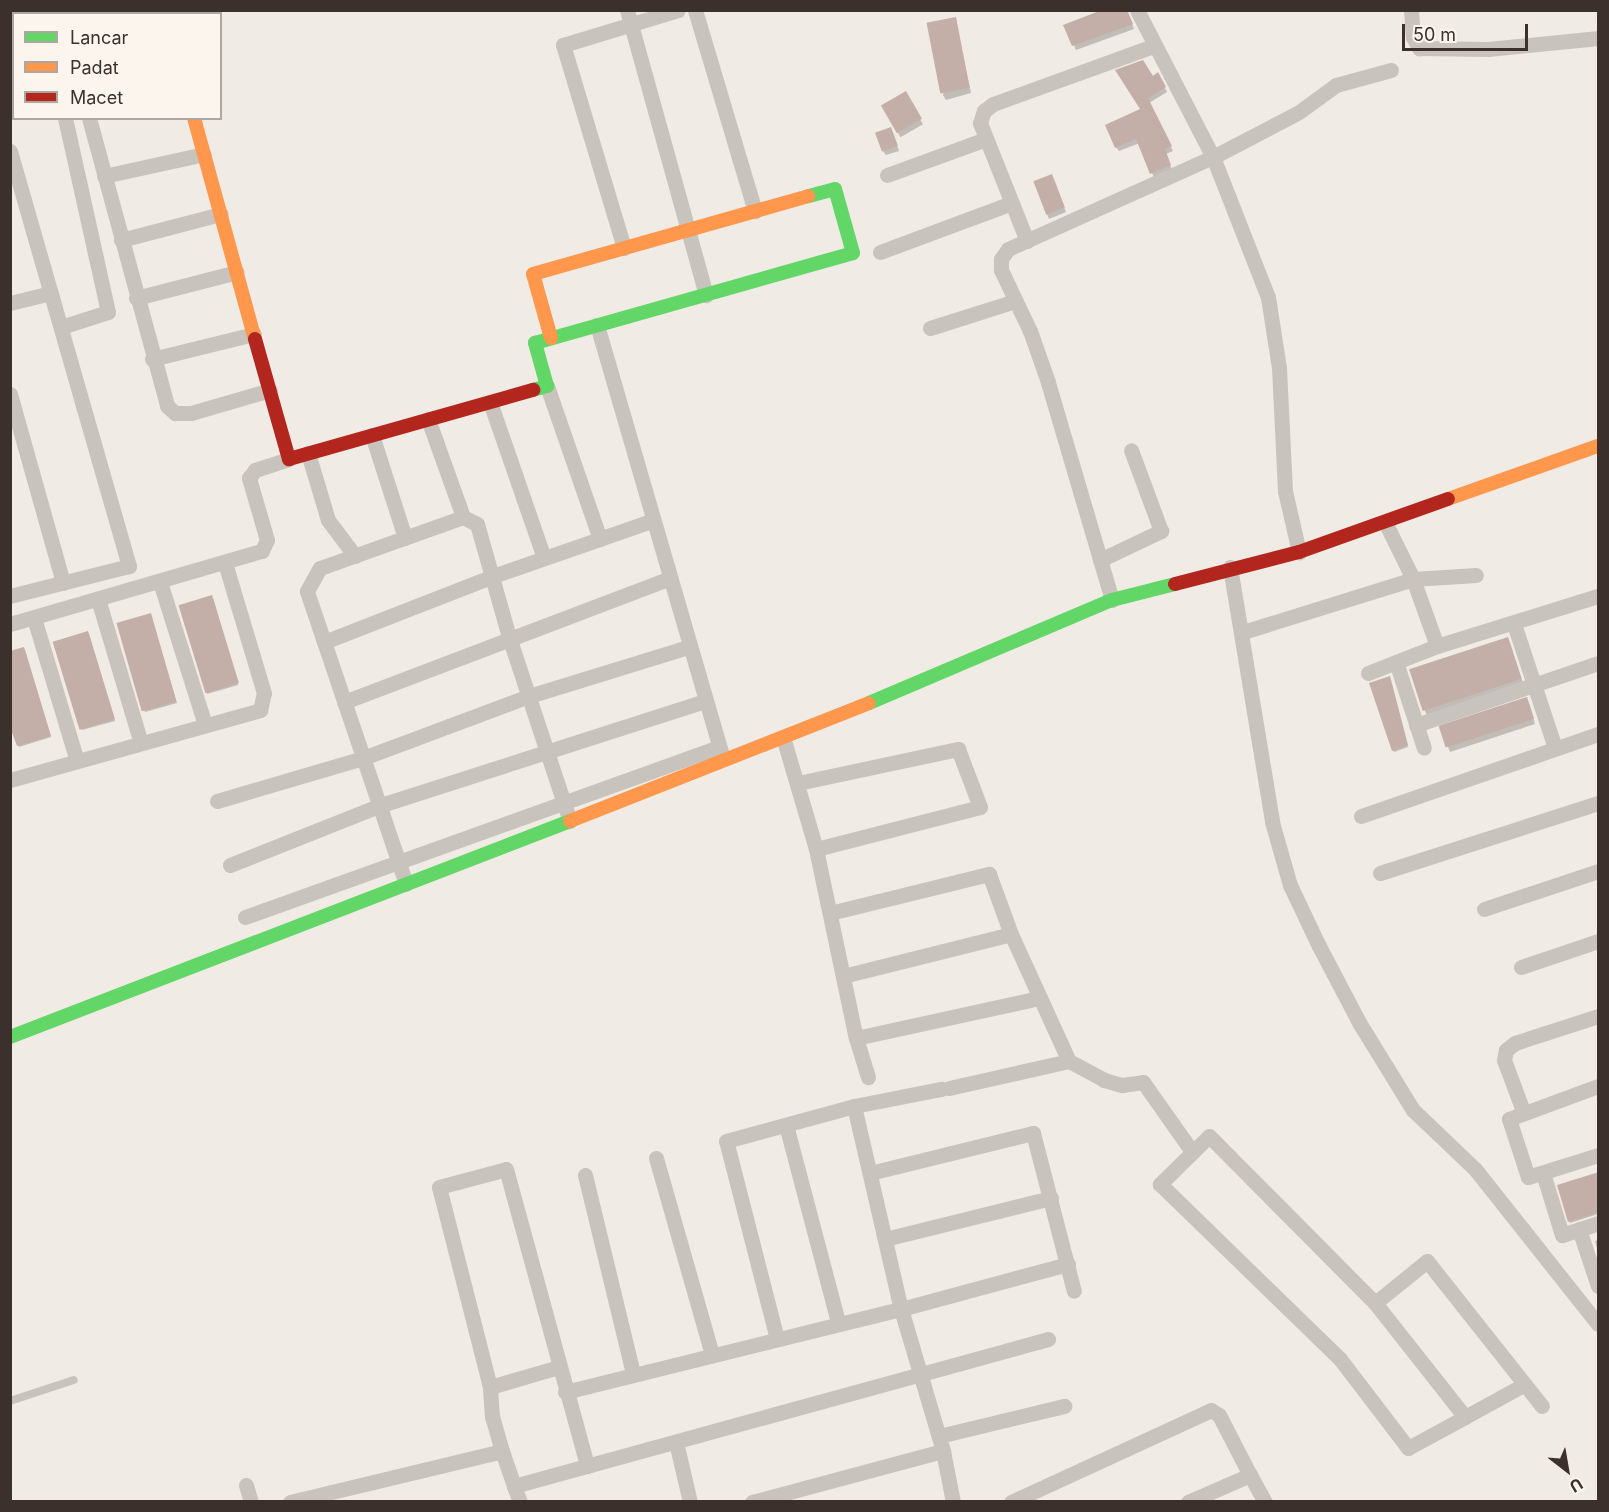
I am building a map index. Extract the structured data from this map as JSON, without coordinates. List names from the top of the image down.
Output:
{
  "legend": ["Lancar", "Padat", "Macet"],
  "scale_bar": "50 m",
  "north": "bottom right"
}
